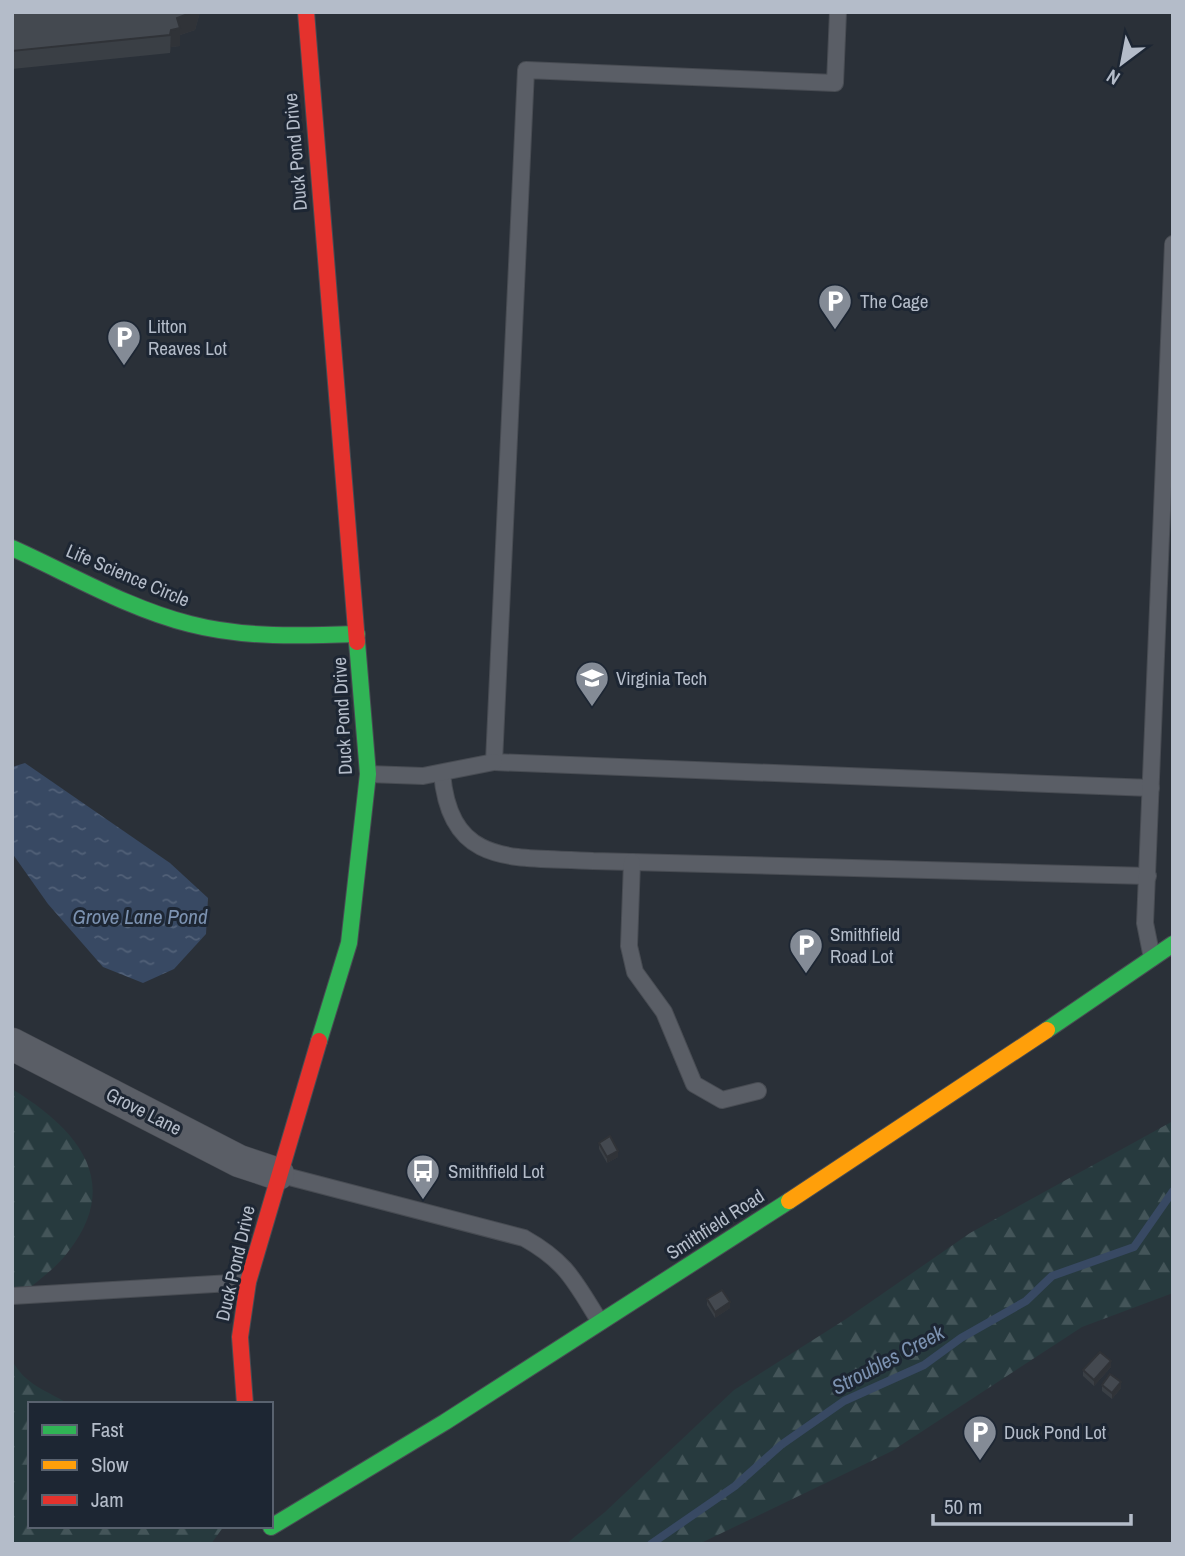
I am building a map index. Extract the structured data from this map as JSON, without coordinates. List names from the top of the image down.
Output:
{
  "streets": {
    "street": [
      "Duck Pond Drive",
      "Life Science Circle",
      "Grove Lane",
      "Smithfield Road"
    ]
  },
  "crossings": [
    ["Duck Pond Drive", "Life Science Circle"],
    ["Duck Pond Drive", "Grove Lane"]
  ],
  "water": ["Grove Lane Pond", "Stroubles Creek"],
  "places": {
    "parking": [
      "The Cage",
      "Litton Reaves Lot",
      "Smithfield Road Lot",
      "Duck Pond Lot"
    ],
    "school or university": ["Virginia Tech"],
    "bus stop": ["Smithfield Lot"]
  },
  "legend": ["Fast", "Slow", "Jam"],
  "scale_bar": "50 m",
  "north": "bottom left"
}
